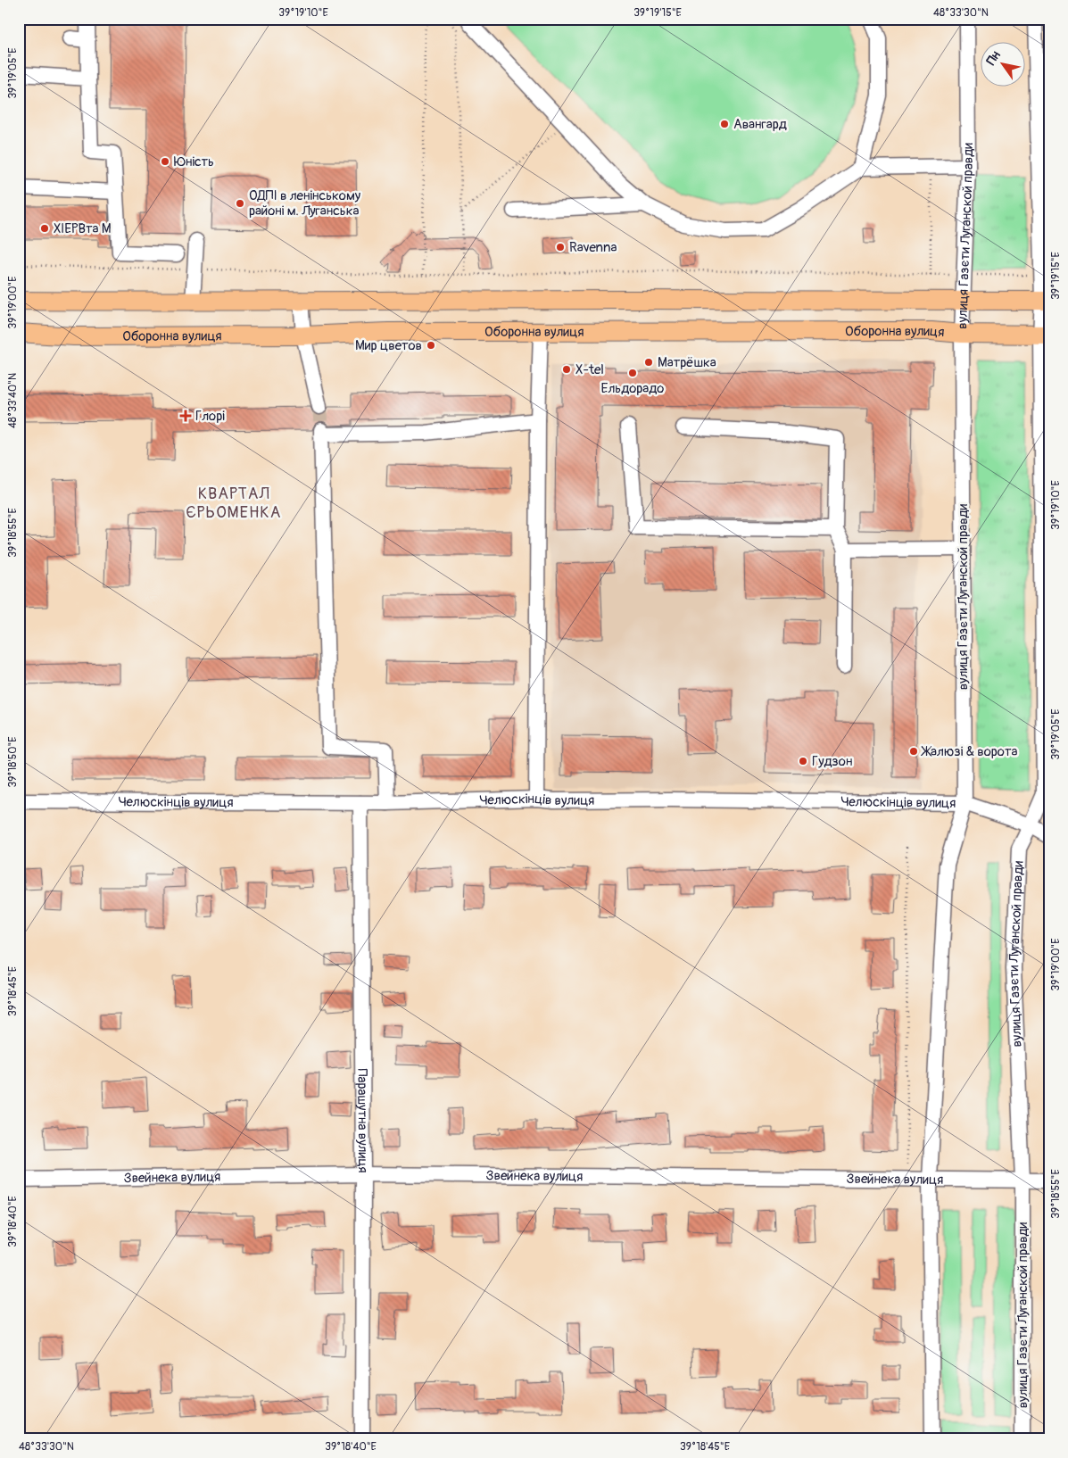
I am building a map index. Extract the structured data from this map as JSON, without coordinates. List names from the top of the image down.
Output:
{
  "streets": {
    "main road": ["Оборонна вулиця"],
    "street": [
      "вулиця Газєти Луганской правди",
      "Челюскінців вулиця",
      "Парашутна вулиця",
      "Звейнека вулиця"
    ]
  },
  "crossings": [
    ["вулиця Газєти Луганской правди", "Оборонна вулиця"],
    ["вулиця Газєти Луганской правди", "Челюскінців вулиця"],
    ["вулиця Газєти Луганской правди", "Звейнека вулиця"],
    ["Челюскінців вулиця", "Парашутна вулиця"],
    ["Парашутна вулиця", "Звейнека вулиця"]
  ],
  "districts": ["КВАРТАЛ ЄРЬОМЕНКА"],
  "places": {
    "other": [
      "Авангард",
      "Юність",
      "ОДПІ в ленінському районі м. Луганська",
      "ХІЕРВта М",
      "Ravenna",
      "Мир цветов",
      "Матрёшка",
      "X-tel",
      "Ельдорадо",
      "Жалюзі & ворота",
      "Гудзон"
    ],
    "health": ["Глорі"]
  },
  "north": "top left",
  "coordinates": [
    "39°19'10\"E",
    "39°19'15\"E",
    "48°33'30\"N",
    "39°19'05\"E",
    "39°19'00\"E",
    "48°33'40\"N",
    "39°18'55\"E",
    "39°18'50\"E",
    "39°18'45\"E",
    "39°18'40\"E"
  ]
}
